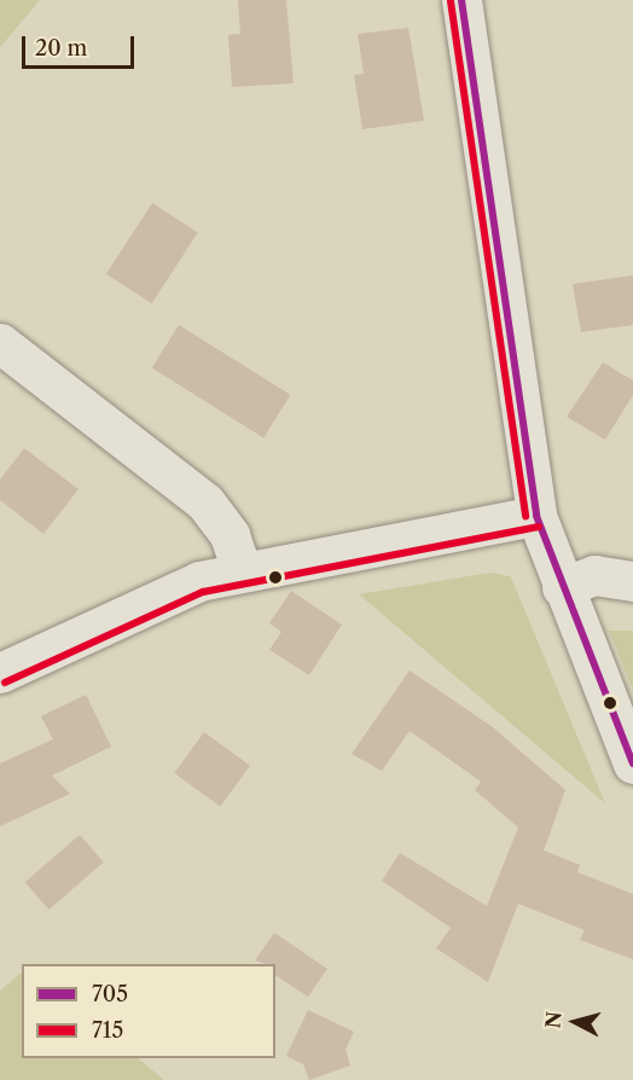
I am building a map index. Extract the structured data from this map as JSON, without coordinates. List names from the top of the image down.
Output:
{
  "lines": ["transit line 705", "transit line 715"],
  "legend": ["705", "715"],
  "scale_bar": "20 m",
  "north": "left"
}
